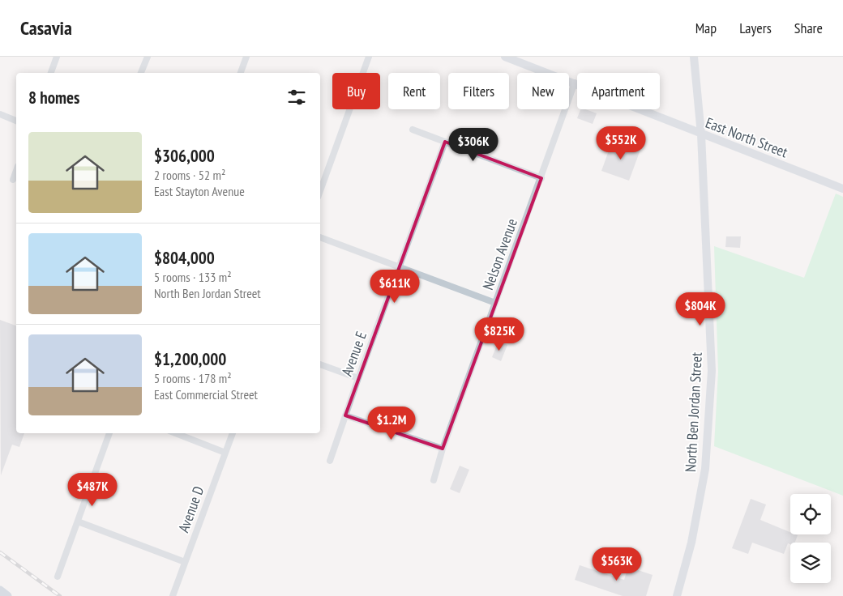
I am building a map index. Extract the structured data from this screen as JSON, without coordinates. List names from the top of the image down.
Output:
{
  "streets": {
    "street": [
      "East North Street",
      "Nelson Avenue",
      "Avenue E",
      "North Ben Jordan Street",
      "Avenue D"
    ]
  },
  "crossings": [
    ["East North Street", "Nelson Avenue"],
    ["East North Street", "North Ben Jordan Street"]
  ],
  "page": {
    "header": "Casavia",
    "nav": ["Map", "Layers", "Share"],
    "chip": [
      "Buy",
      "Rent",
      "Filters",
      "New",
      "Apartment"
    ],
    "heading": "8 homes",
    "list": [
      {
        "name": "$306,000",
        "note": "2 rooms · 52 m² · East Stayton Avenue"
      },
      {
        "name": "$804,000",
        "note": "5 rooms · 133 m² · North Ben Jordan Street"
      },
      {
        "name": "$1,200,000",
        "note": "5 rooms · 178 m² · East Commercial Street"
      }
    ],
    "price": [
      "$552K",
      "$306K",
      "$611K",
      "$804K",
      "$825K",
      "$1.2M",
      "$487K",
      "$563K"
    ]
  }
}
